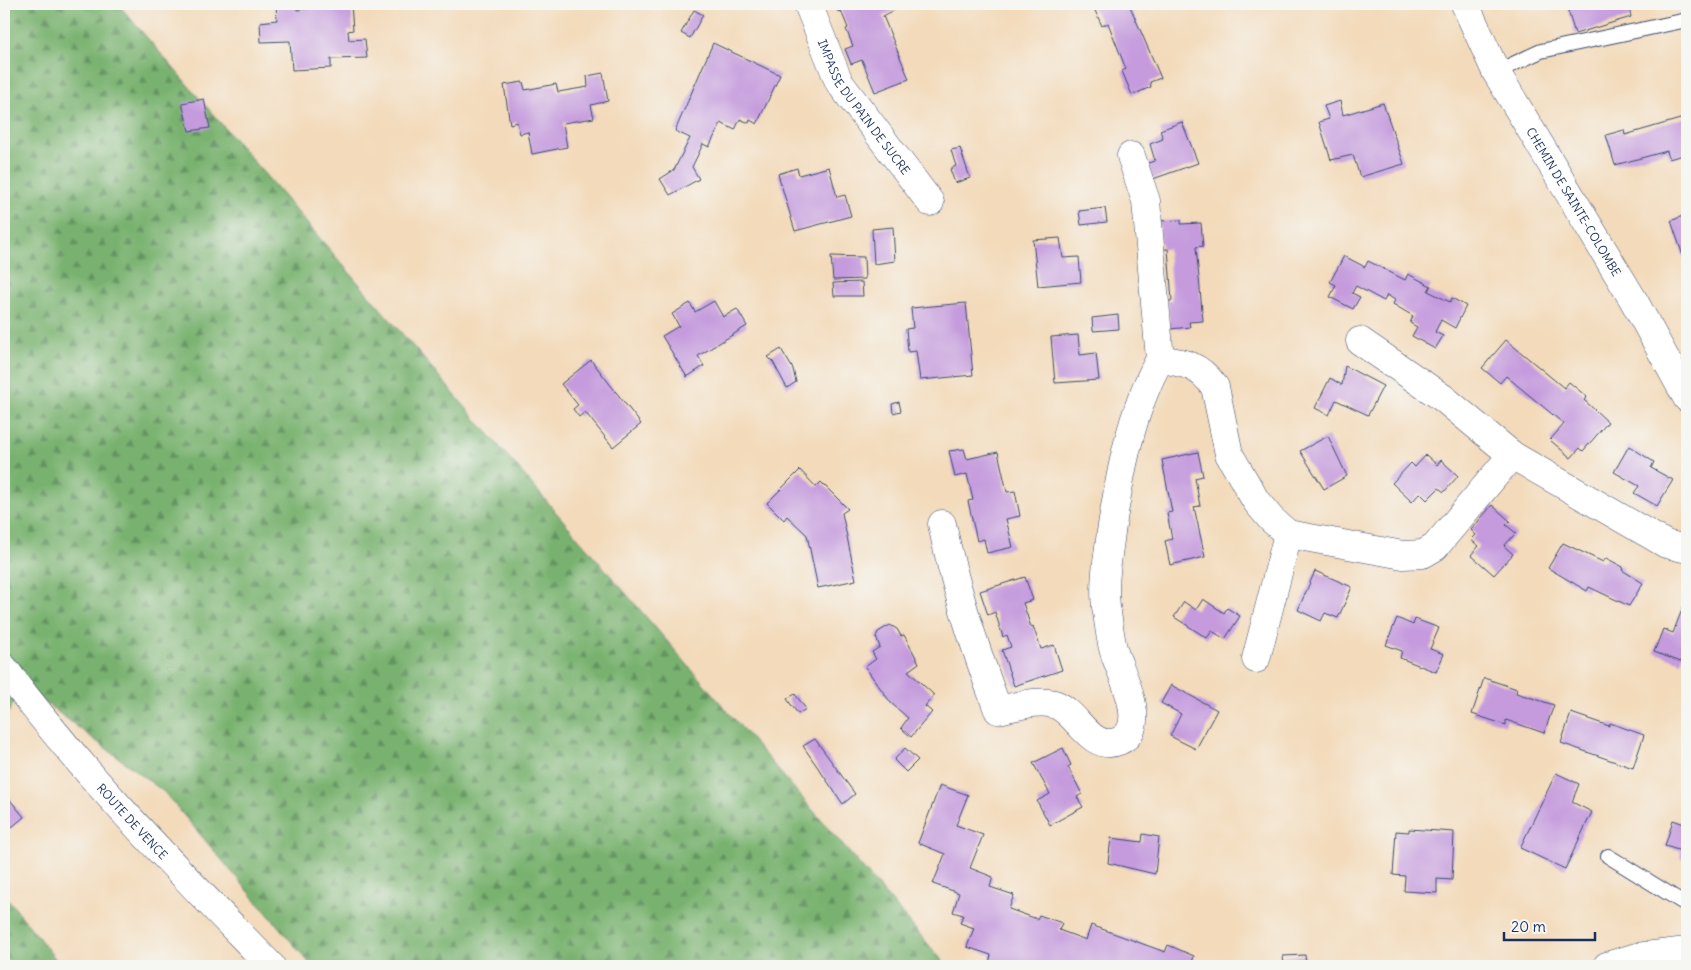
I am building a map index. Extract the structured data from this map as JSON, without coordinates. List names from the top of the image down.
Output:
{
  "streets": {
    "street": ["IMPASSE DU PAIN DE SUCRE", "CHEMIN DE SAINTE-COLOMBE", "ROUTE DE VENCE"]
  },
  "scale_bar": "20 m"
}
